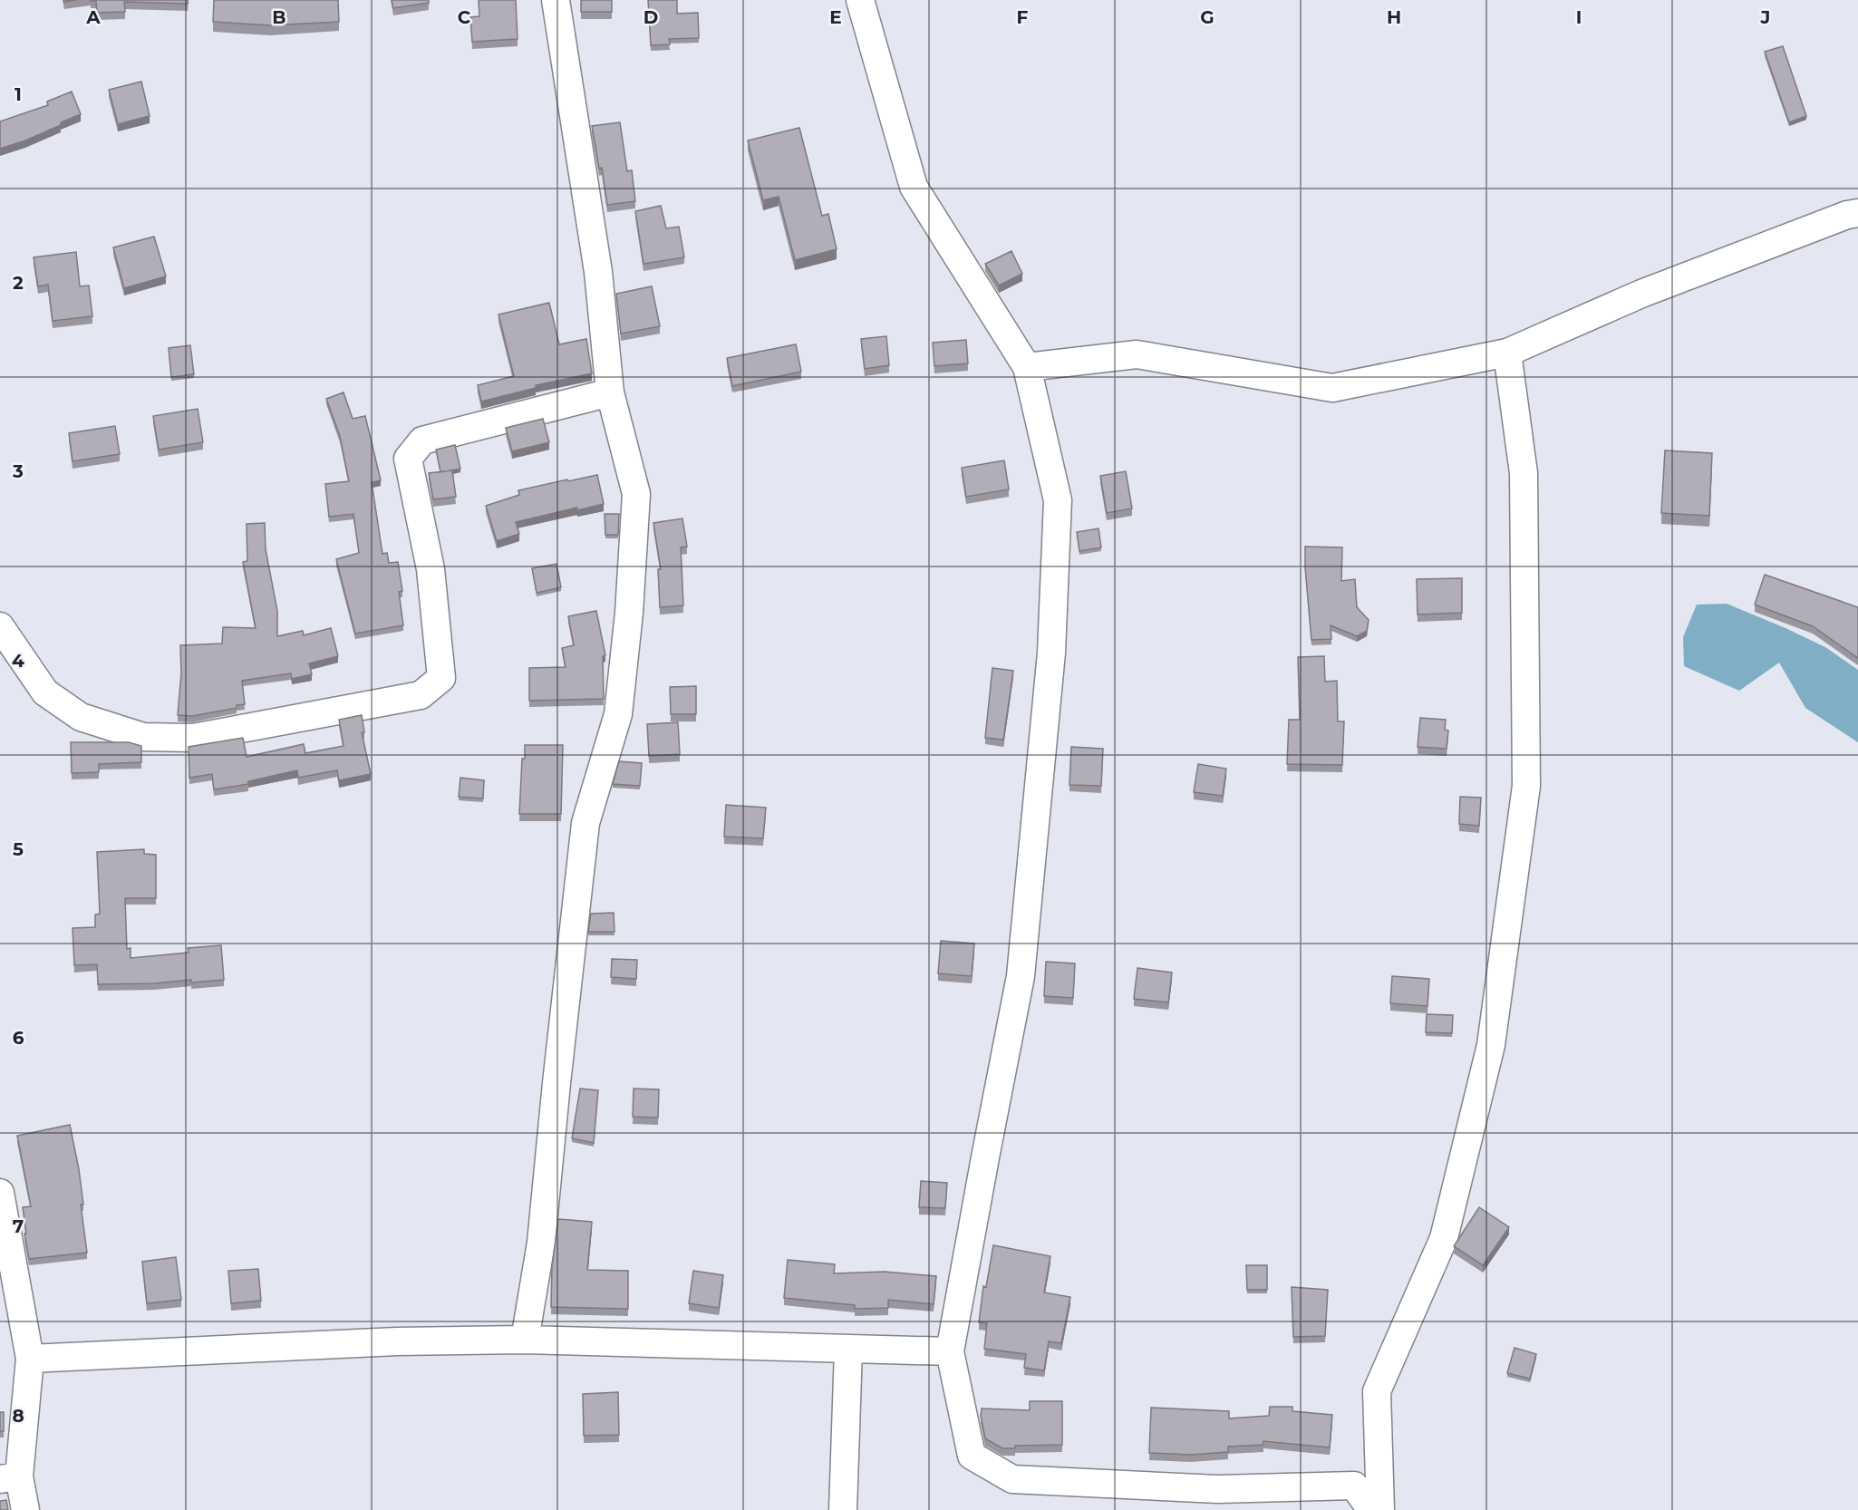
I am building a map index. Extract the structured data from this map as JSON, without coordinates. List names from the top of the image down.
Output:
{
  "grid": {
    "columns": [
      "A",
      "B",
      "C",
      "D",
      "E",
      "F",
      "G",
      "H",
      "I",
      "J"
    ],
    "rows": [
      "1",
      "2",
      "3",
      "4",
      "5",
      "6",
      "7",
      "8"
    ]
  }
}
